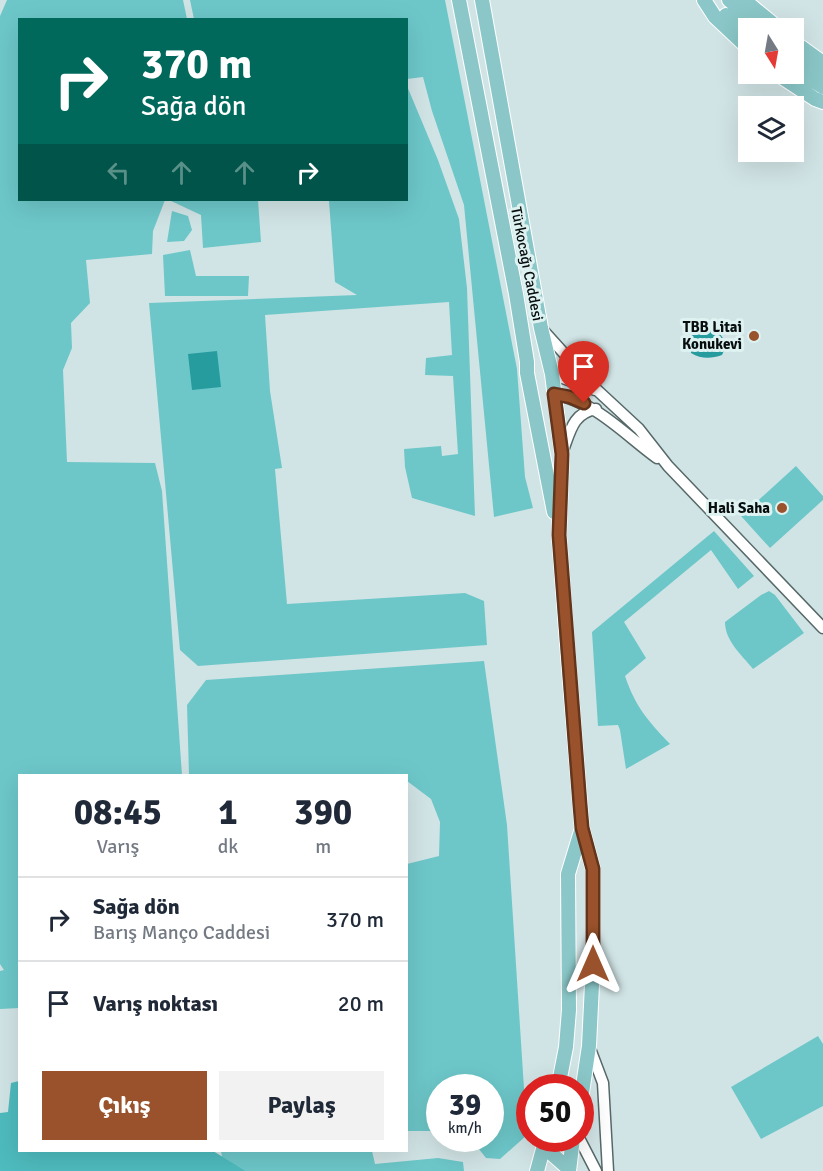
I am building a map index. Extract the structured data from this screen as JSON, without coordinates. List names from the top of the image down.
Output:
{
  "streets": {
    "main road": ["Türkocağı Caddesi"]
  },
  "places": ["TBB Litai Konukevi", "Hali Saha"],
  "north": "bottom",
  "page": {
    "turn": ["370 m", "Sağa dön"],
    "eta": [
      "08:45",
      "Varış",
      "1",
      "dk",
      "390",
      "m"
    ],
    "list": [
      {
        "name": "Sağa dön",
        "note": "Barış Manço Caddesi",
        "value": "370 m"
      },
      {
        "name": "Varış noktası",
        "value": "20 m"
      }
    ],
    "buttons": ["Çıkış", "Paylaş"],
    "speed": "39 km/h",
    "limit": "50"
  }
}
